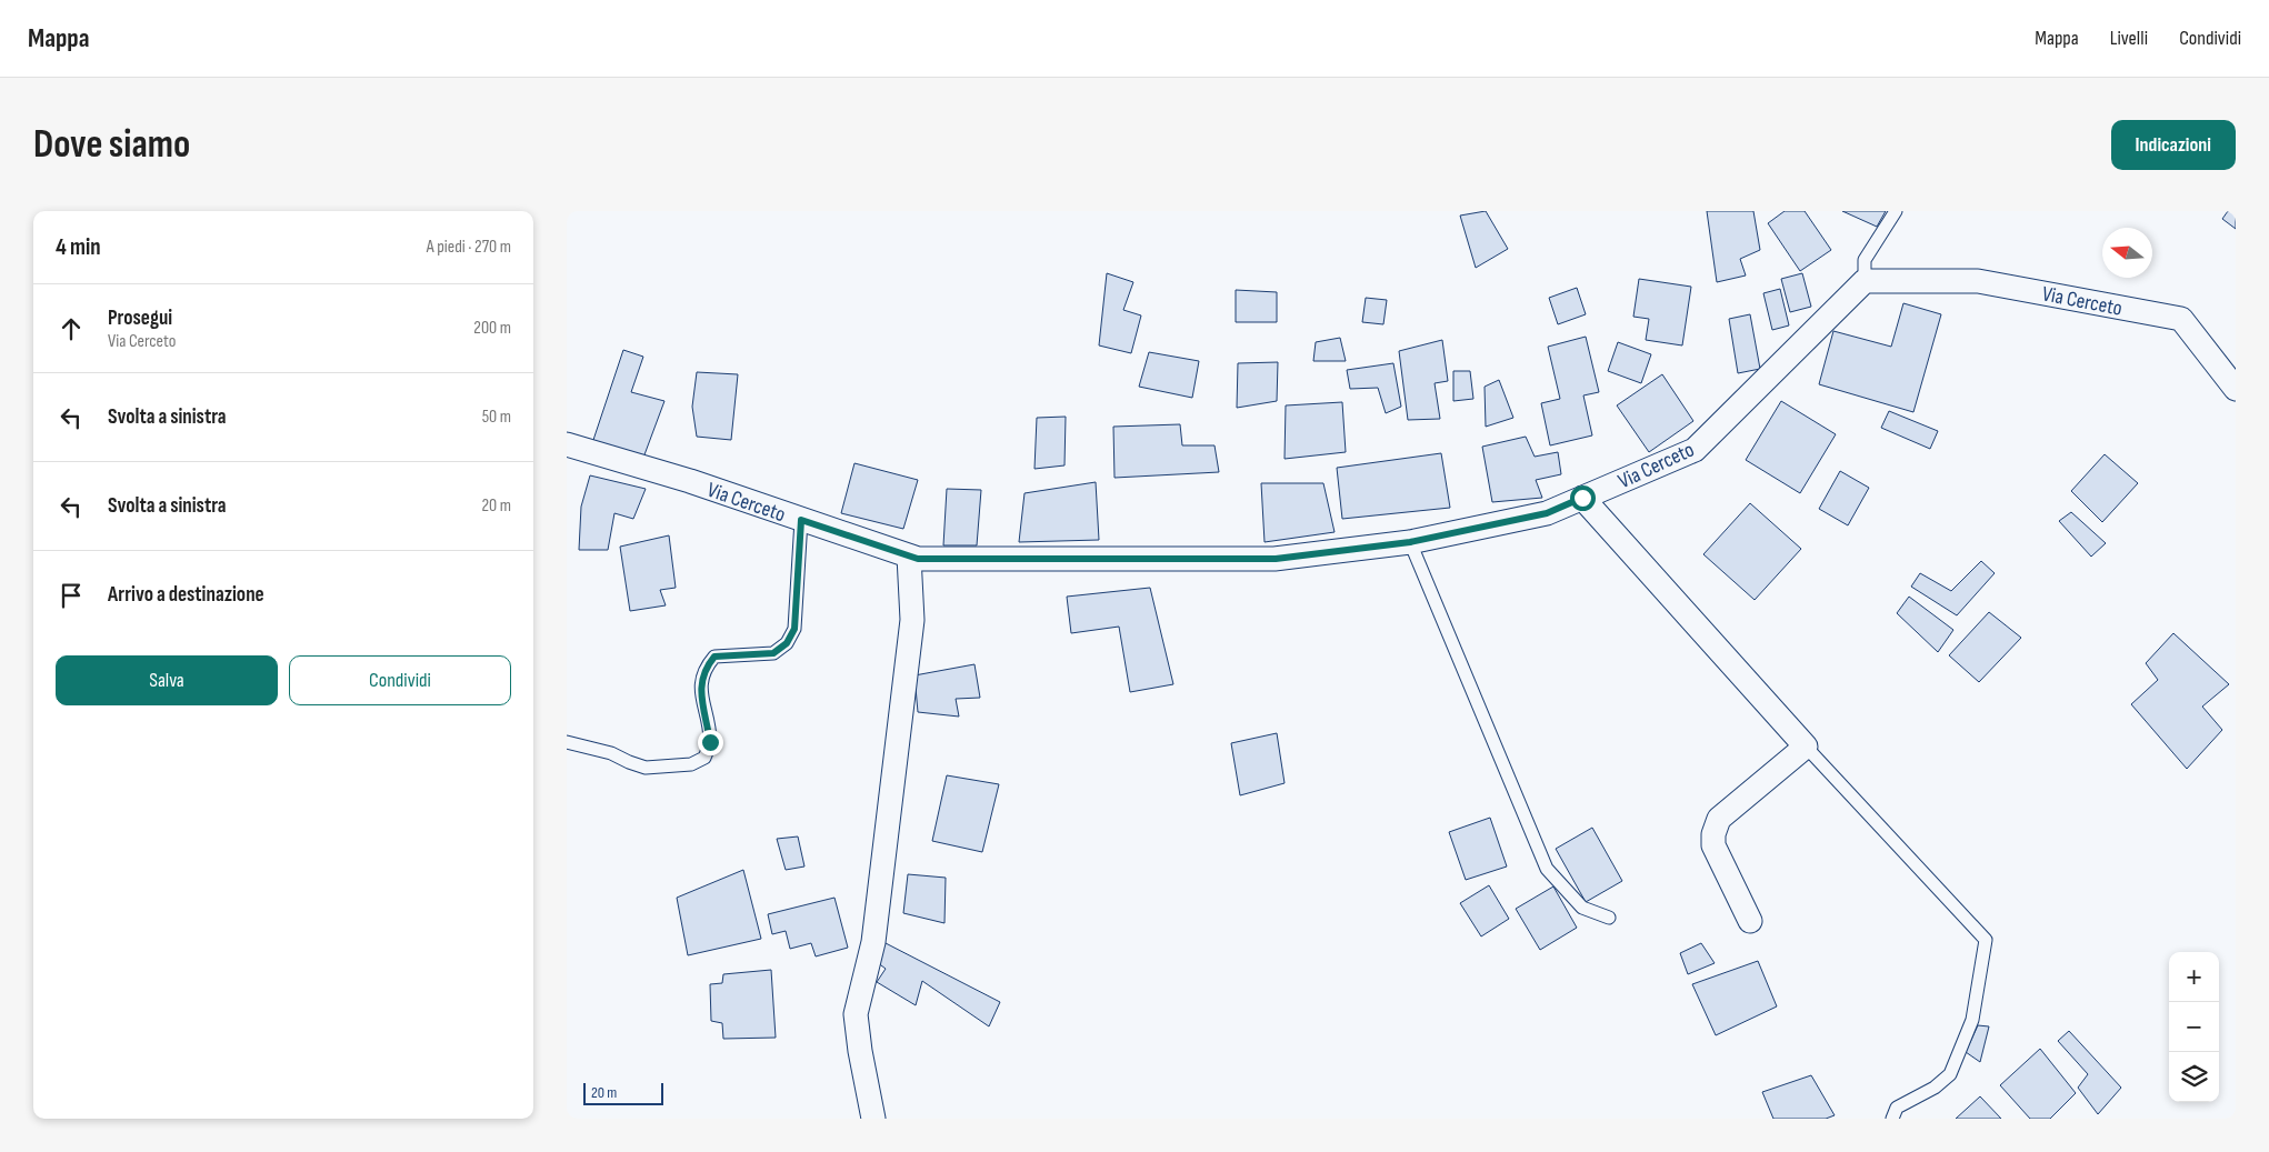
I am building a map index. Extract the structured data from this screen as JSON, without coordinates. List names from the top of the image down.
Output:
{
  "streets": {
    "street": ["Via Cerceto"]
  },
  "scale_bar": "20 m",
  "north": "left",
  "page": {
    "header": "Mappa",
    "nav": ["Mappa", "Livelli", "Condividi"],
    "buttons": [
      "Indicazioni",
      ["Salva", "Condividi"]
    ],
    "title": "Dove siamo",
    "heading": ["4 min", "A piedi · 270 m"],
    "list": [
      ["Prosegui", "Via Cerceto", "200 m"],
      ["Svolta a sinistra", "50 m"],
      ["Svolta a sinistra", "20 m"],
      "Arrivo a destinazione"
    ],
    "map_buttons": ["+", "−"],
    "scale": "20 m"
  }
}
